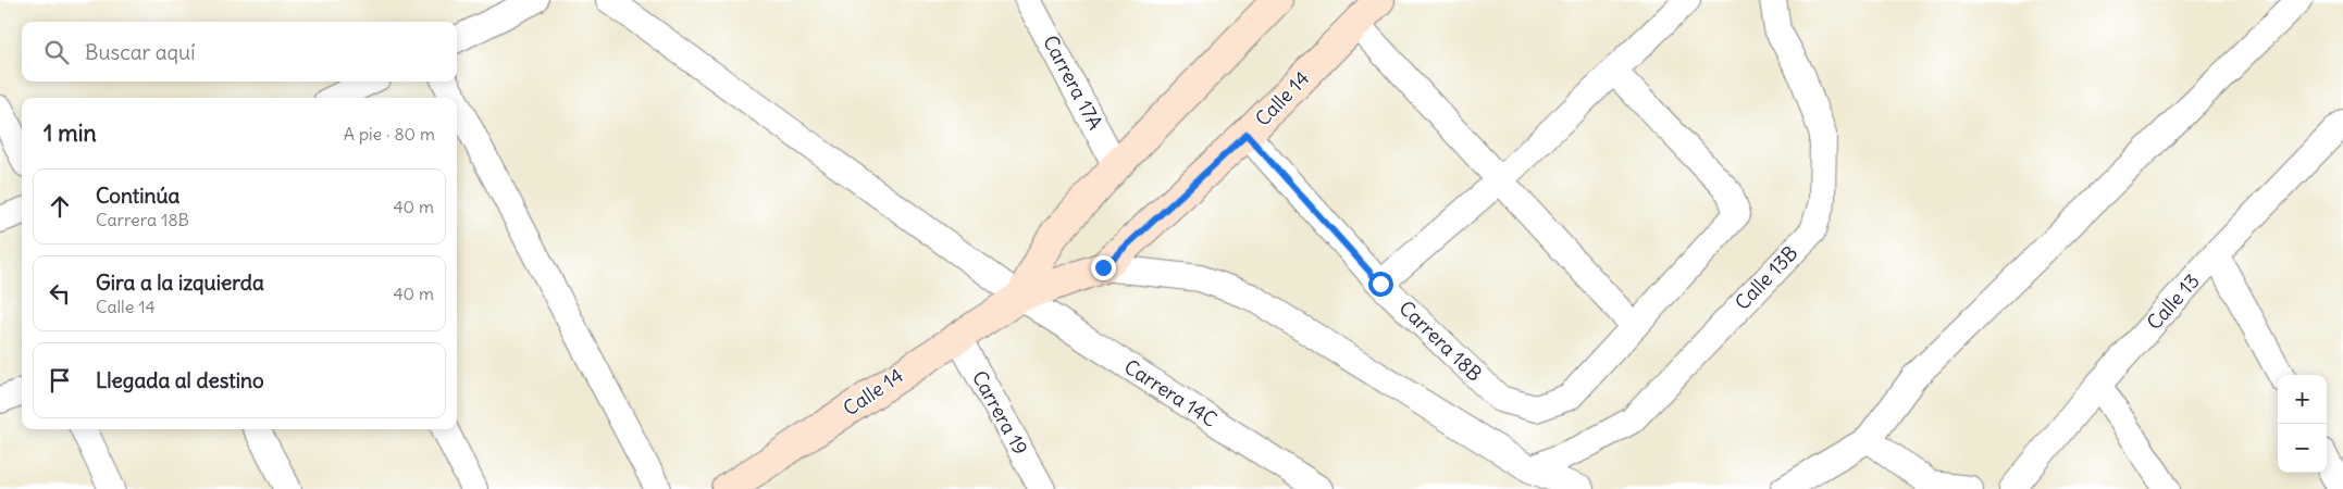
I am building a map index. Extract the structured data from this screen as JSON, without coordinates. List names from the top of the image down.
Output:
{
  "streets": {
    "main road": ["Calle 14"],
    "street": [
      "Carrera 17A",
      "Calle 13B",
      "Calle 13",
      "Carrera 18B",
      "Carrera 14C",
      "Carrera 19"
    ]
  },
  "crossings": [
    ["Carrera 17A", "Calle 14"],
    ["Calle 14", "Carrera 18B"],
    ["Calle 14", "Carrera 14C"],
    ["Calle 14", "Carrera 19"]
  ],
  "page": {
    "search": "Buscar aquí",
    "heading": ["1 min", "A pie · 80 m"],
    "list": [
      ["Continúa", "Carrera 18B", "40 m"],
      ["Gira a la izquierda", "Calle 14", "40 m"],
      "Llegada al destino"
    ],
    "map_buttons": ["+", "−"]
  }
}
